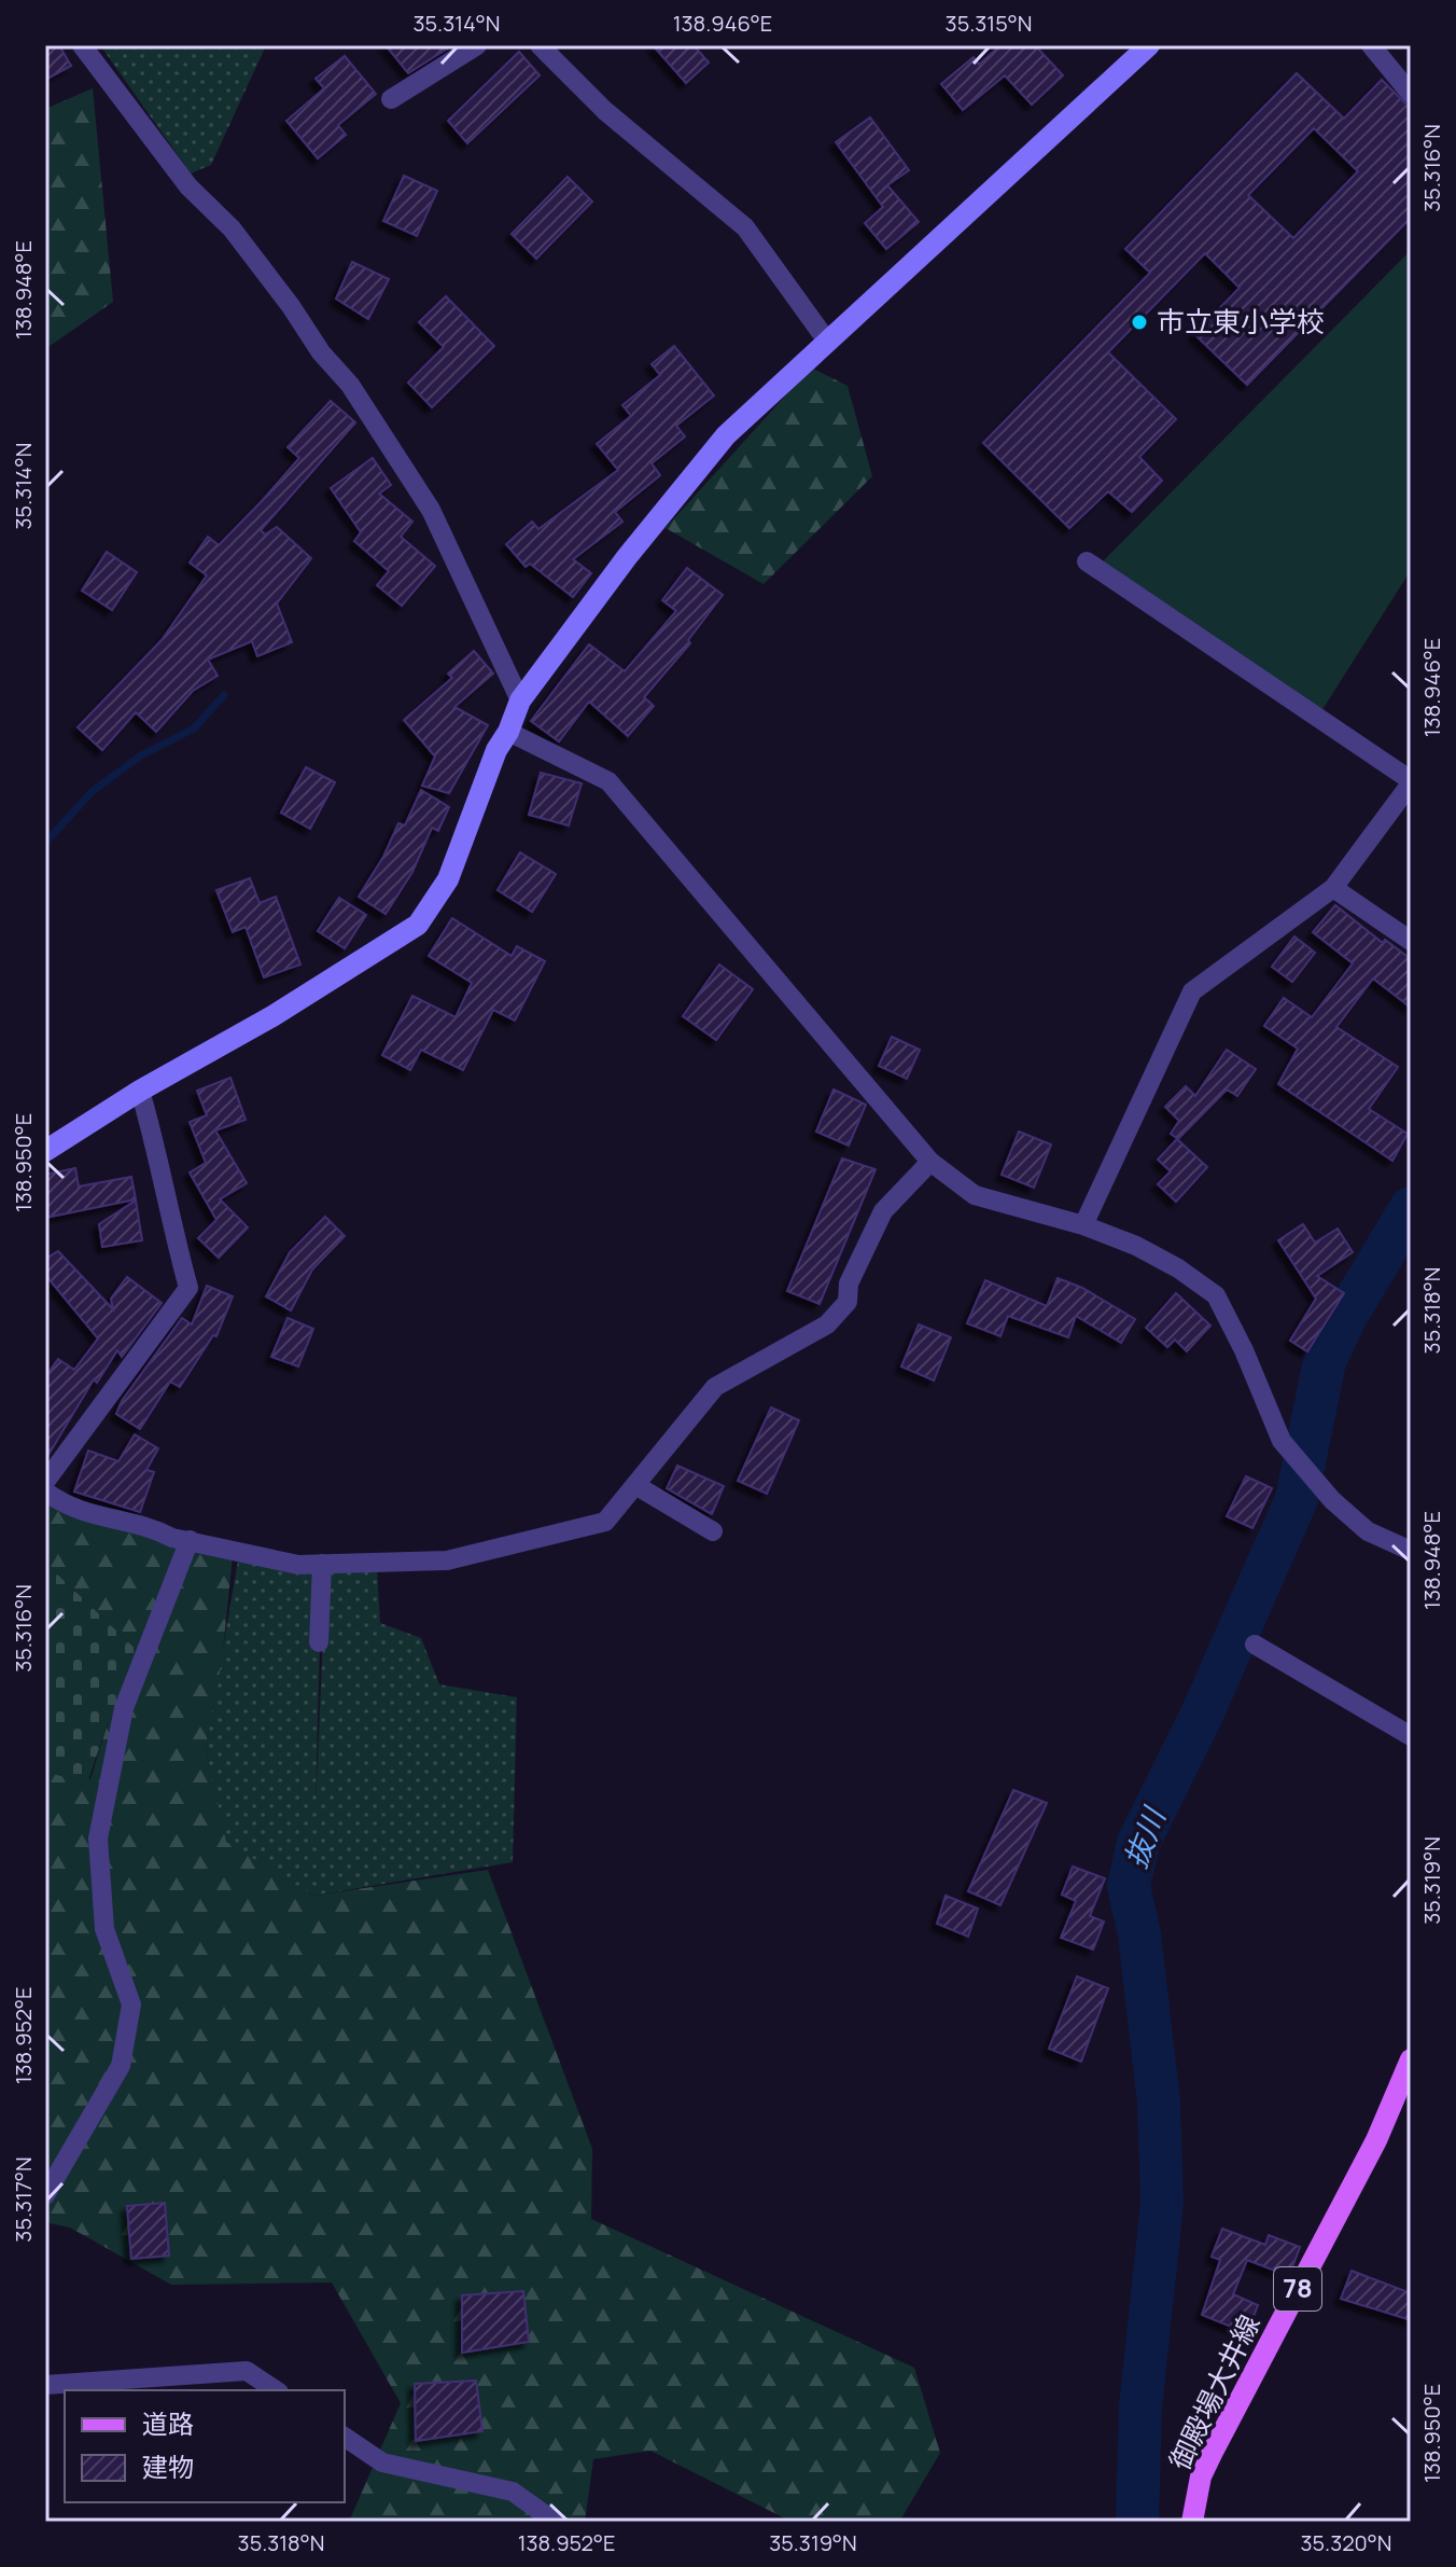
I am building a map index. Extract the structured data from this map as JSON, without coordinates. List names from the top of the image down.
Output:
{
  "streets": {
    "main road": ["78", "御殿場大井線"]
  },
  "water": ["抜川"],
  "places": ["市立東小学校"],
  "legend": ["道路", "建物"],
  "coordinates": [
    "35.314°N",
    "138.946°E",
    "35.315°N",
    "35.316°N",
    "138.948°E",
    "138.950°E",
    "35.318°N",
    "35.319°N",
    "138.952°E",
    "35.317°N",
    "35.320°N"
  ]
}
